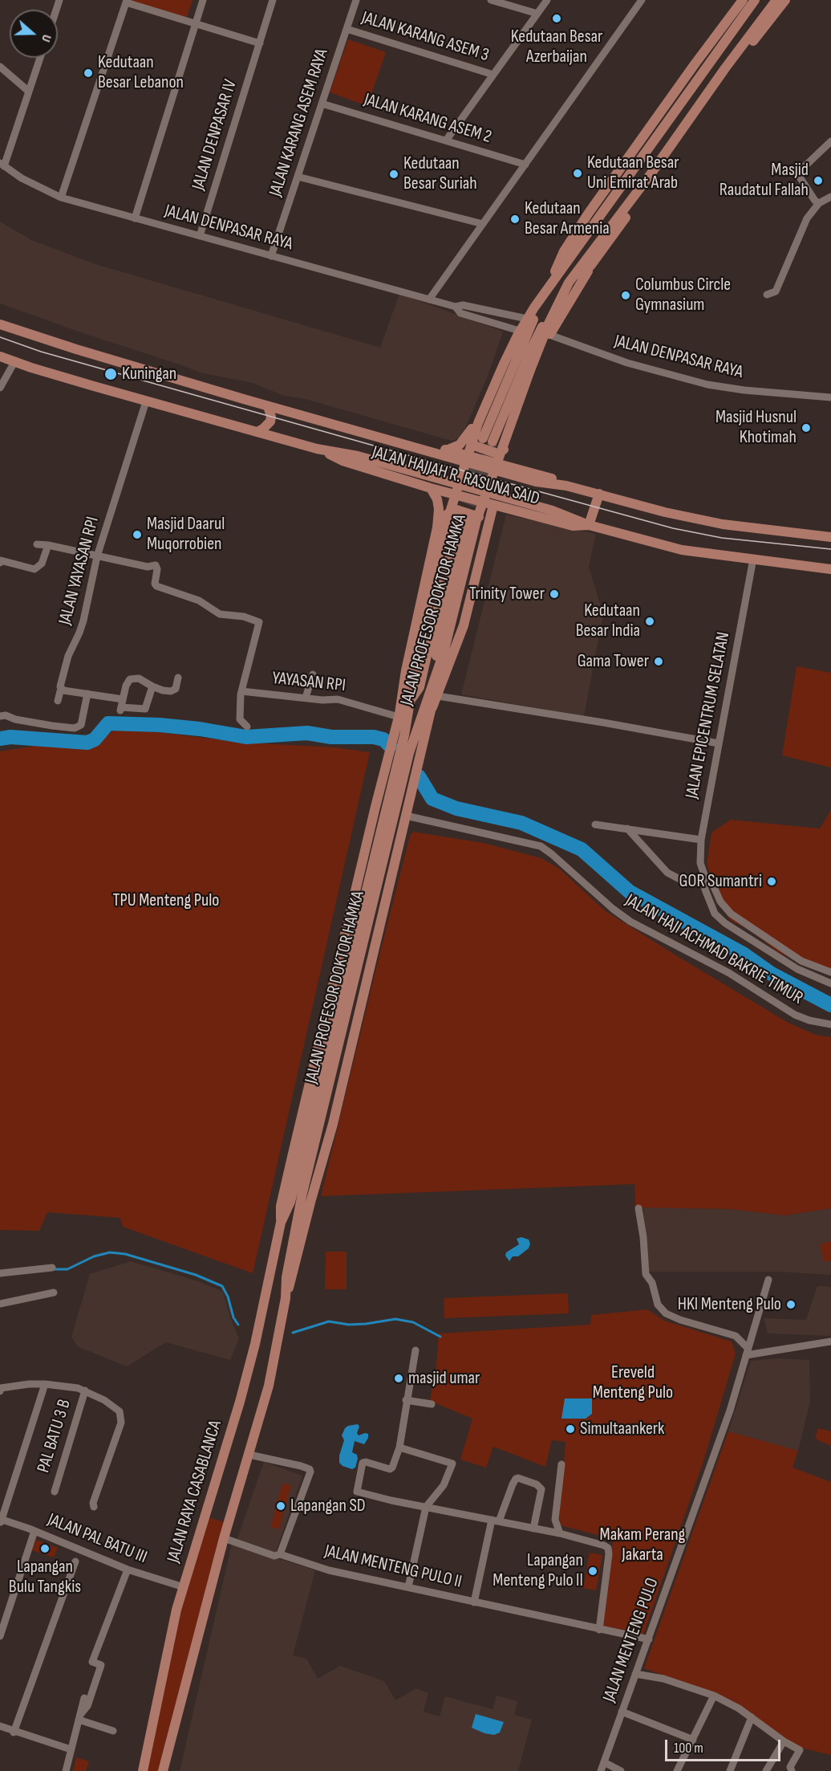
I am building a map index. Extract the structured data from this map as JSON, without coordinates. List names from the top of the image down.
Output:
{
  "streets": {
    "main road": ["JALAN HAJJAH R. RASUNA SAID", "JALAN PROFESOR DOKTOR HAMKA", "JALAN RAYA CASABLANCA"],
    "street": [
      "JALAN KARANG ASEM 3",
      "JALAN KARANG ASEM 2",
      "JALAN KARANG ASEM RAYA",
      "JALAN DENPASAR IV",
      "JALAN DENPASAR RAYA",
      "JALAN YAYASAN RPI",
      "YAYASAN RPI",
      "JALAN EPICENTRUM SELATAN",
      "JALAN HAJI ACHMAD BAKRIE TIMUR",
      "PAL BATU 3 B",
      "JALAN PAL BATU III",
      "JALAN MENTENG PULO II",
      "JALAN MENTENG PULO"
    ]
  },
  "crossings": [
    ["JALAN KARANG ASEM 3", "JALAN KARANG ASEM RAYA"],
    ["JALAN KARANG ASEM 2", "JALAN KARANG ASEM RAYA"],
    ["JALAN KARANG ASEM RAYA", "JALAN DENPASAR RAYA"],
    ["JALAN DENPASAR IV", "JALAN DENPASAR RAYA"],
    ["JALAN HAJJAH R. RASUNA SAID", "JALAN YAYASAN RPI"],
    ["JALAN HAJJAH R. RASUNA SAID", "JALAN EPICENTRUM SELATAN"],
    ["JALAN PROFESOR DOKTOR HAMKA", "JALAN RAYA CASABLANCA"],
    ["JALAN RAYA CASABLANCA", "JALAN PAL BATU III"],
    ["JALAN MENTENG PULO II", "JALAN MENTENG PULO"]
  ],
  "parks": ["TPU Menteng Pulo", "Ereveld Menteng Pulo", "Makam Perang Jakarta"],
  "places": [
    "Kedutaan Besar Azerbaijan",
    "Kedutaan Besar Lebanon",
    "Kedutaan Besar Uni Emirat Arab",
    "Kedutaan Besar Suriah",
    "Masjid Raudatul Fallah",
    "Kedutaan Besar Armenia",
    "Columbus Circle Gymnasium",
    "Kuningan",
    "Masjid Husnul Khotimah",
    "Masjid Daarul Muqorrobien",
    "Trinity Tower",
    "Kedutaan Besar India",
    "Gama Tower",
    "GOR Sumantri",
    "HKI Menteng Pulo",
    "masjid umar",
    "Simultaankerk",
    "Lapangan SD",
    "Lapangan Bulu Tangkis",
    "Lapangan Menteng Pulo II"
  ],
  "scale_bar": "100 m",
  "north": "right"
}
